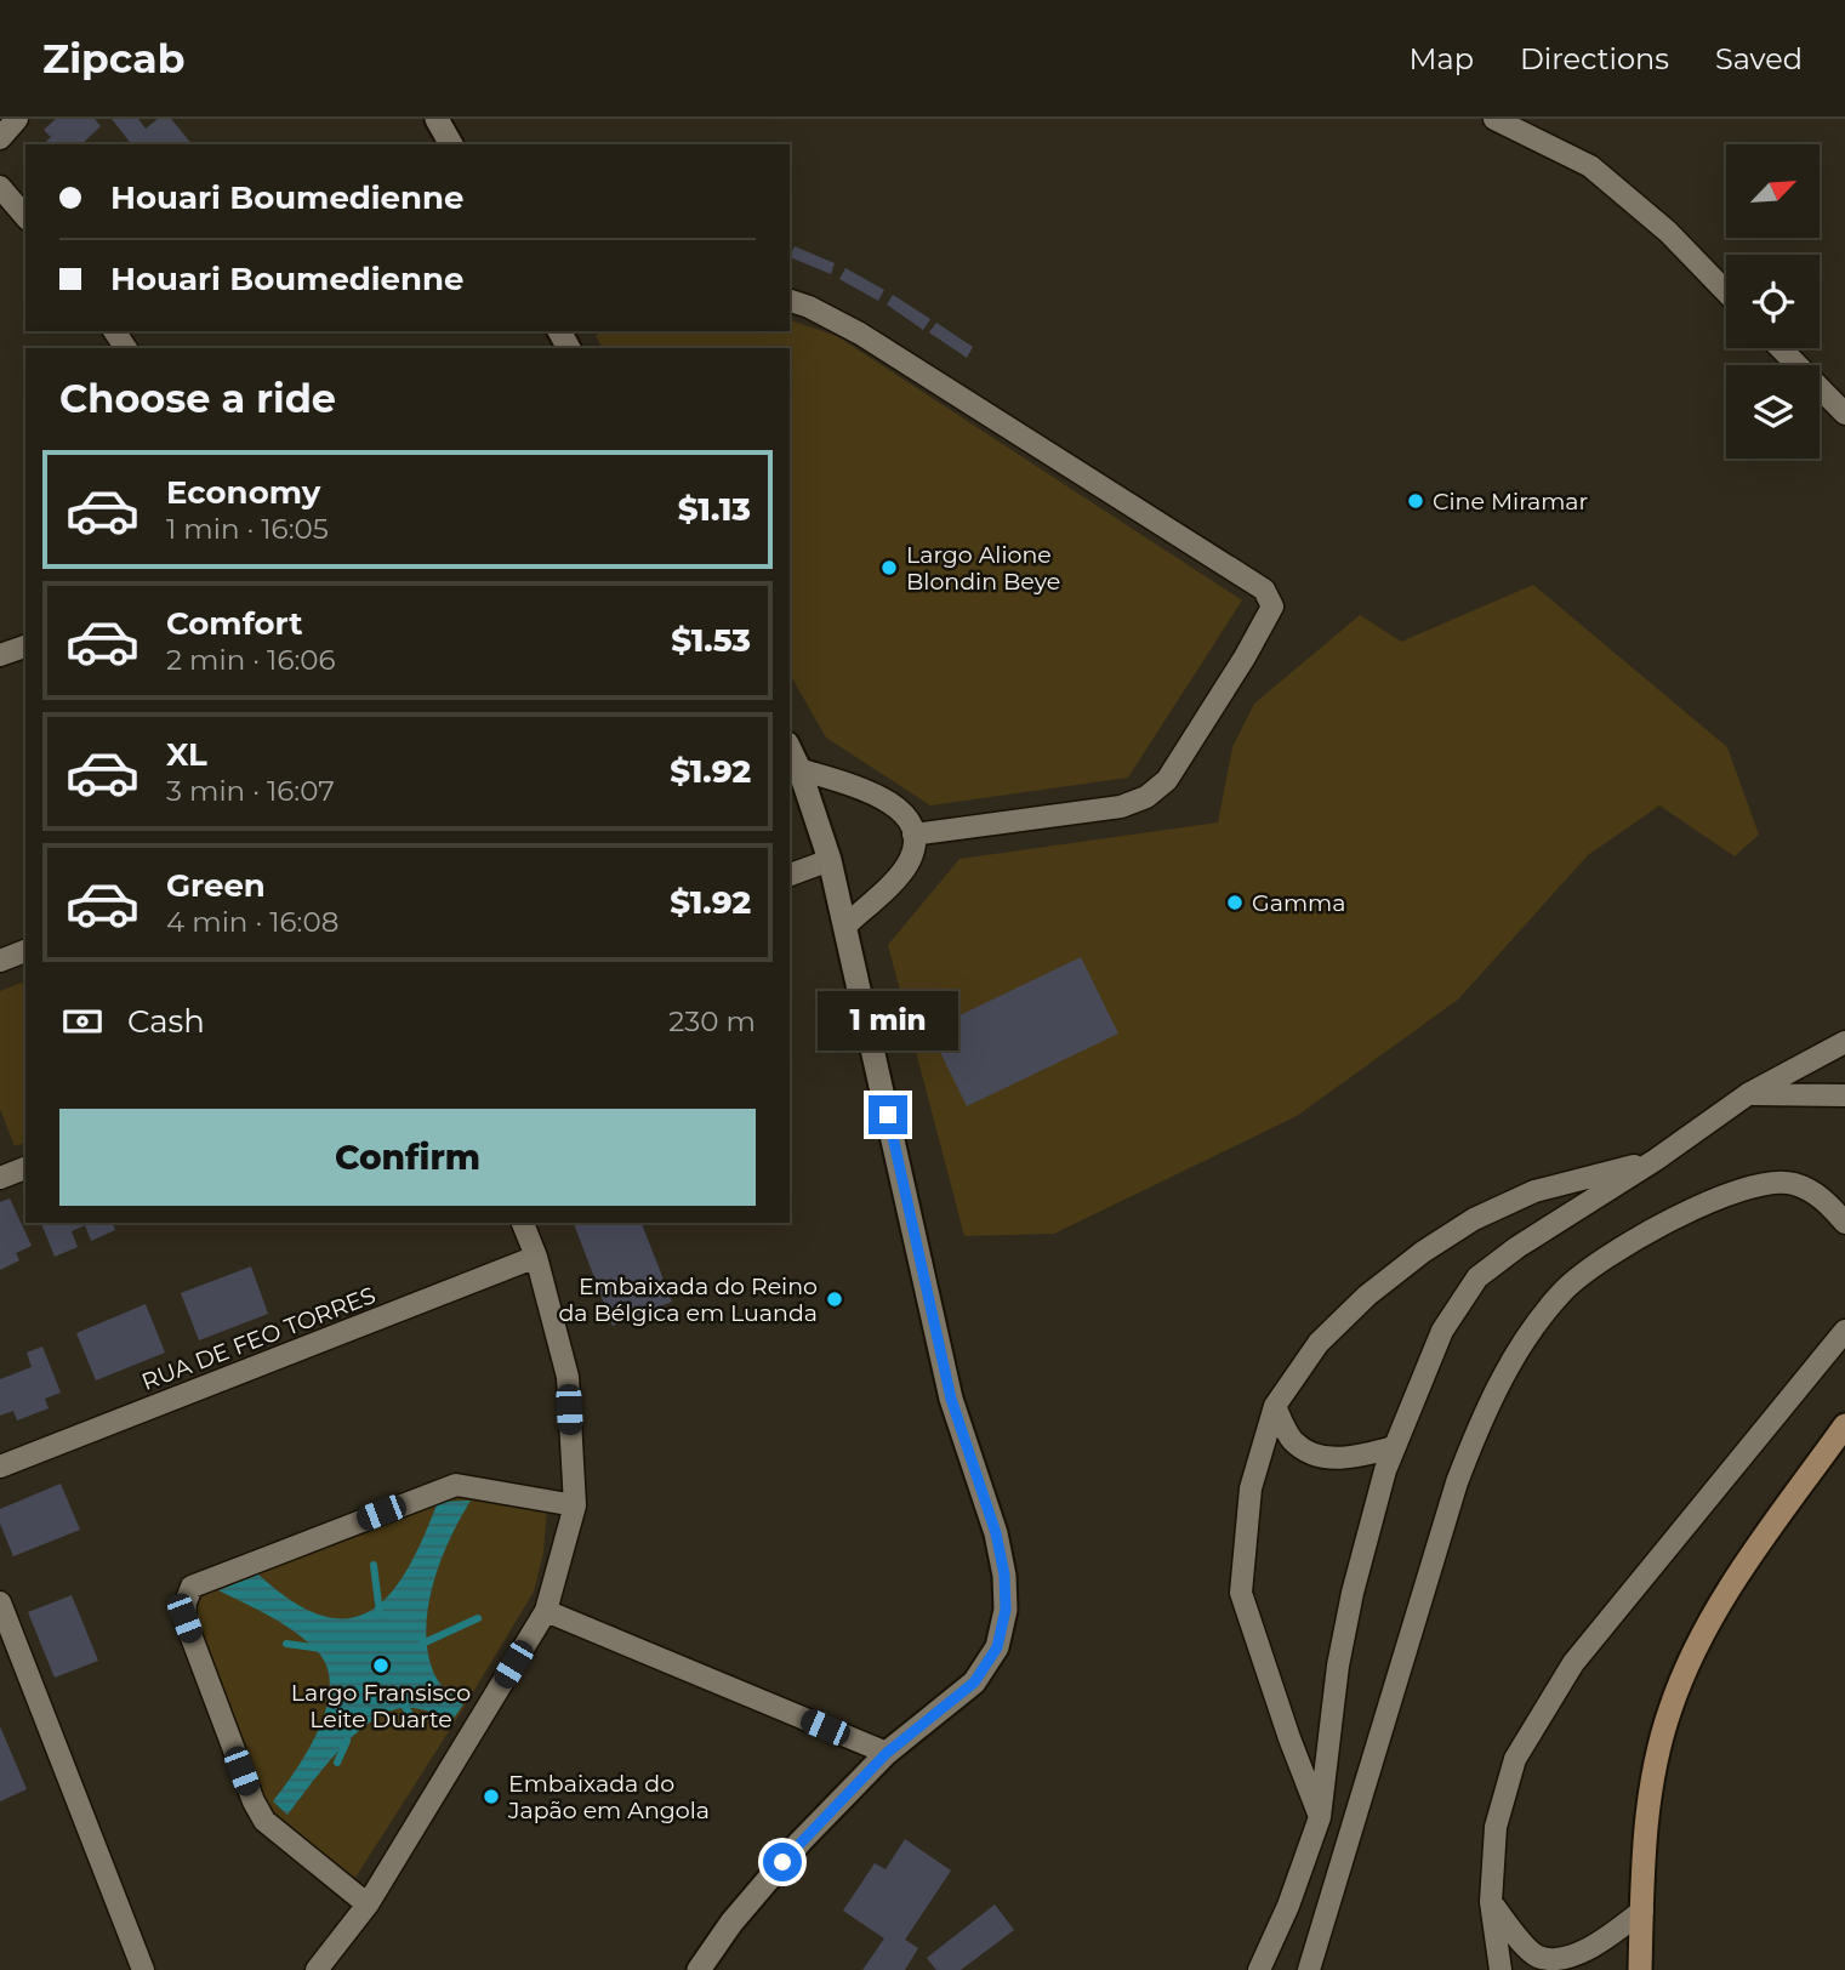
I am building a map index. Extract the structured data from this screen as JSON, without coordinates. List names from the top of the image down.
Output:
{
  "streets": {
    "street": ["RUA DE FEO TORRES"]
  },
  "places": [
    "Cine Miramar",
    "Largo Alione Blondin Beye",
    "Gamma",
    "Embaixada do Reino da Bélgica em Luanda",
    "Largo Fransisco Leite Duarte",
    "Embaixada do Japão em Angola"
  ],
  "north": "top right",
  "page": {
    "header": "Zipcab",
    "nav": ["Map", "Directions", "Saved"],
    "banner": ["Houari Boumedienne", "Houari Boumedienne"],
    "heading": "Choose a ride",
    "list": [
      {
        "name": "Economy",
        "note": "1 min · 16:05",
        "value": "$1.13"
      },
      {
        "name": "Comfort",
        "note": "2 min · 16:06",
        "value": "$1.53"
      },
      {
        "name": "XL",
        "note": "3 min · 16:07",
        "value": "$1.92"
      },
      {
        "name": "Green",
        "note": "4 min · 16:08",
        "value": "$1.92"
      }
    ],
    "pay": ["Cash", "230 m"],
    "bubble": "1 min",
    "buttons": "Confirm"
  }
}
